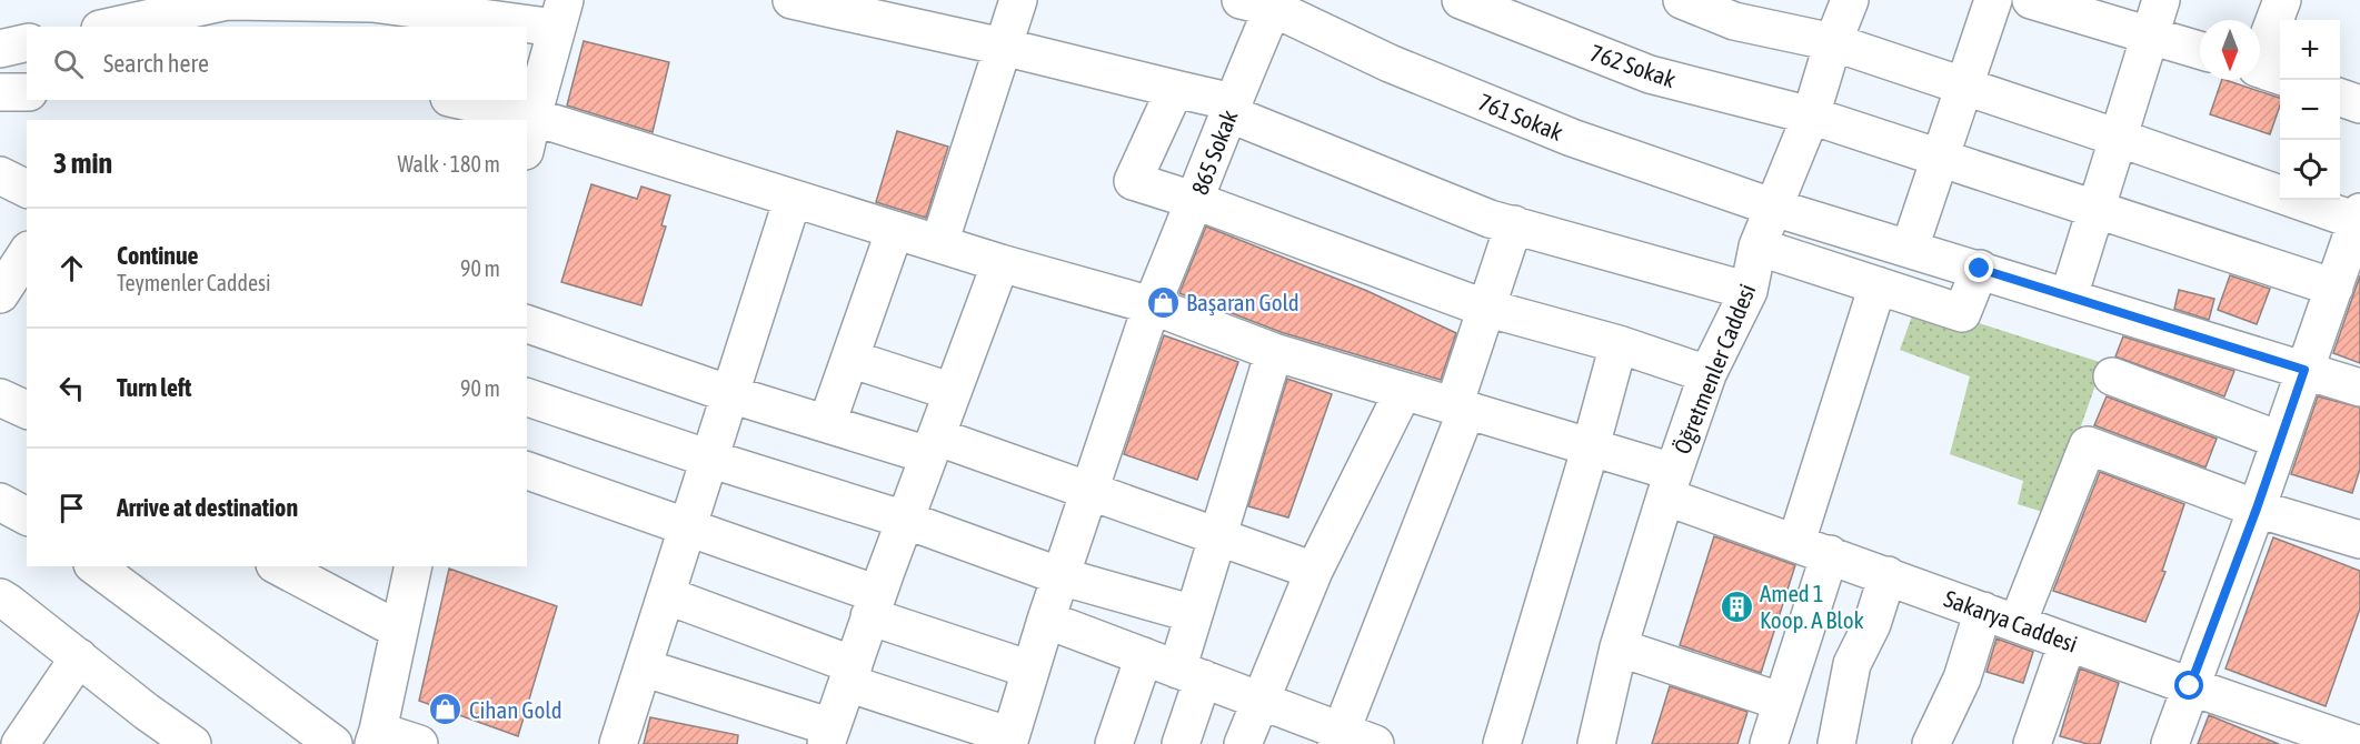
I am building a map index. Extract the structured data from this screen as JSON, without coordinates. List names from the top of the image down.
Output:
{
  "streets": {
    "street": [
      "762 Sokak",
      "761 Sokak",
      "865 Sokak",
      "Öğretmenler Caddesi",
      "Sakarya Caddesi"
    ]
  },
  "crossings": [
    ["762 Sokak", "Öğretmenler Caddesi"],
    ["761 Sokak", "865 Sokak"],
    ["761 Sokak", "Öğretmenler Caddesi"],
    ["865 Sokak", "Sakarya Caddesi"],
    ["Öğretmenler Caddesi", "Sakarya Caddesi"]
  ],
  "places": {
    "shop": ["Başaran Gold", "Cihan Gold"],
    "building": ["Amed 1 Koop. A Blok"]
  },
  "north": "bottom",
  "page": {
    "map_buttons": ["+", "−"],
    "search": "Search here",
    "heading": ["3 min", "Walk · 180 m"],
    "list": [
      ["Continue", "Teymenler Caddesi", "90 m"],
      ["Turn left", "90 m"],
      "Arrive at destination"
    ]
  }
}
